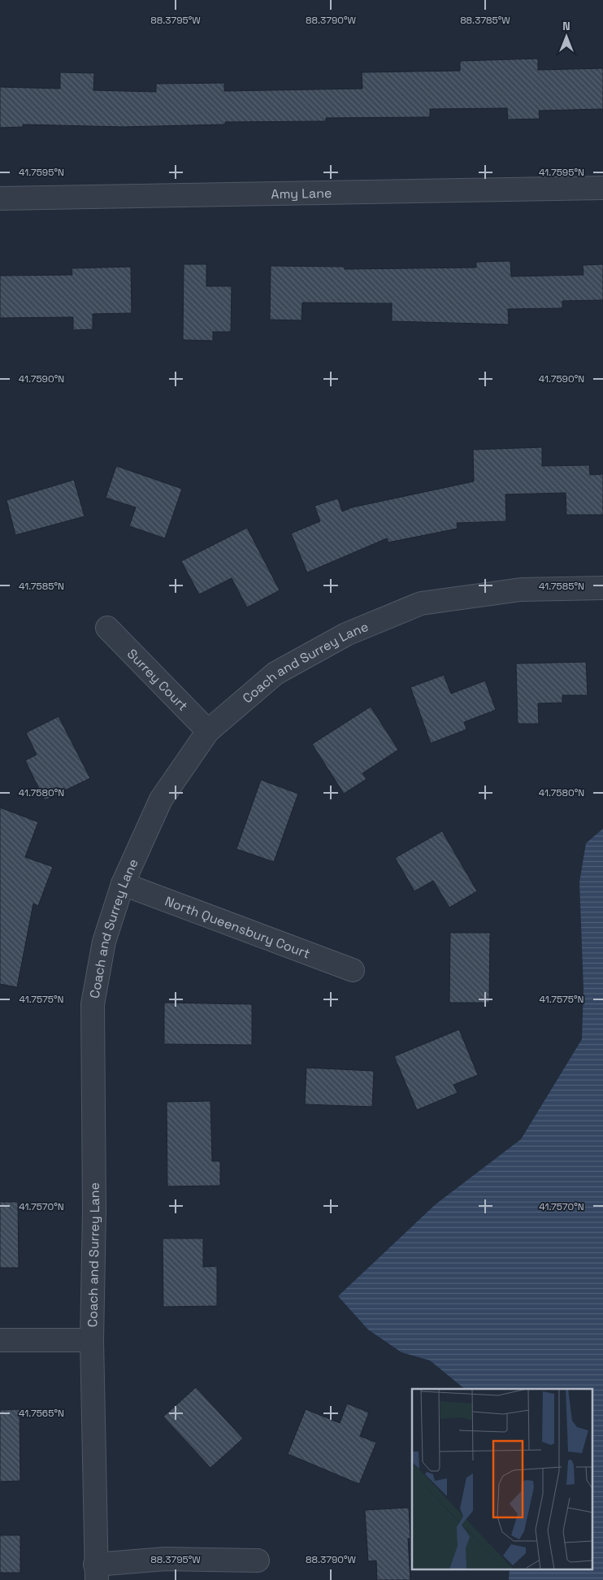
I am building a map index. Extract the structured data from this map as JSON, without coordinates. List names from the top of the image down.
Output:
{
  "streets": {
    "street": [
      "Amy Lane",
      "Coach and Surrey Lane",
      "Surrey Court",
      "North Queensbury Court"
    ]
  },
  "crossings": [
    ["Coach and Surrey Lane", "Surrey Court"],
    ["Coach and Surrey Lane", "North Queensbury Court"]
  ],
  "north": "top",
  "coordinates": [
    "88.3795°W",
    "88.3790°W",
    "88.3785°W",
    "41.7595°N",
    "41.7590°N",
    "41.7585°N",
    "41.7580°N",
    "41.7575°N",
    "41.7570°N",
    "41.7565°N"
  ]
}
